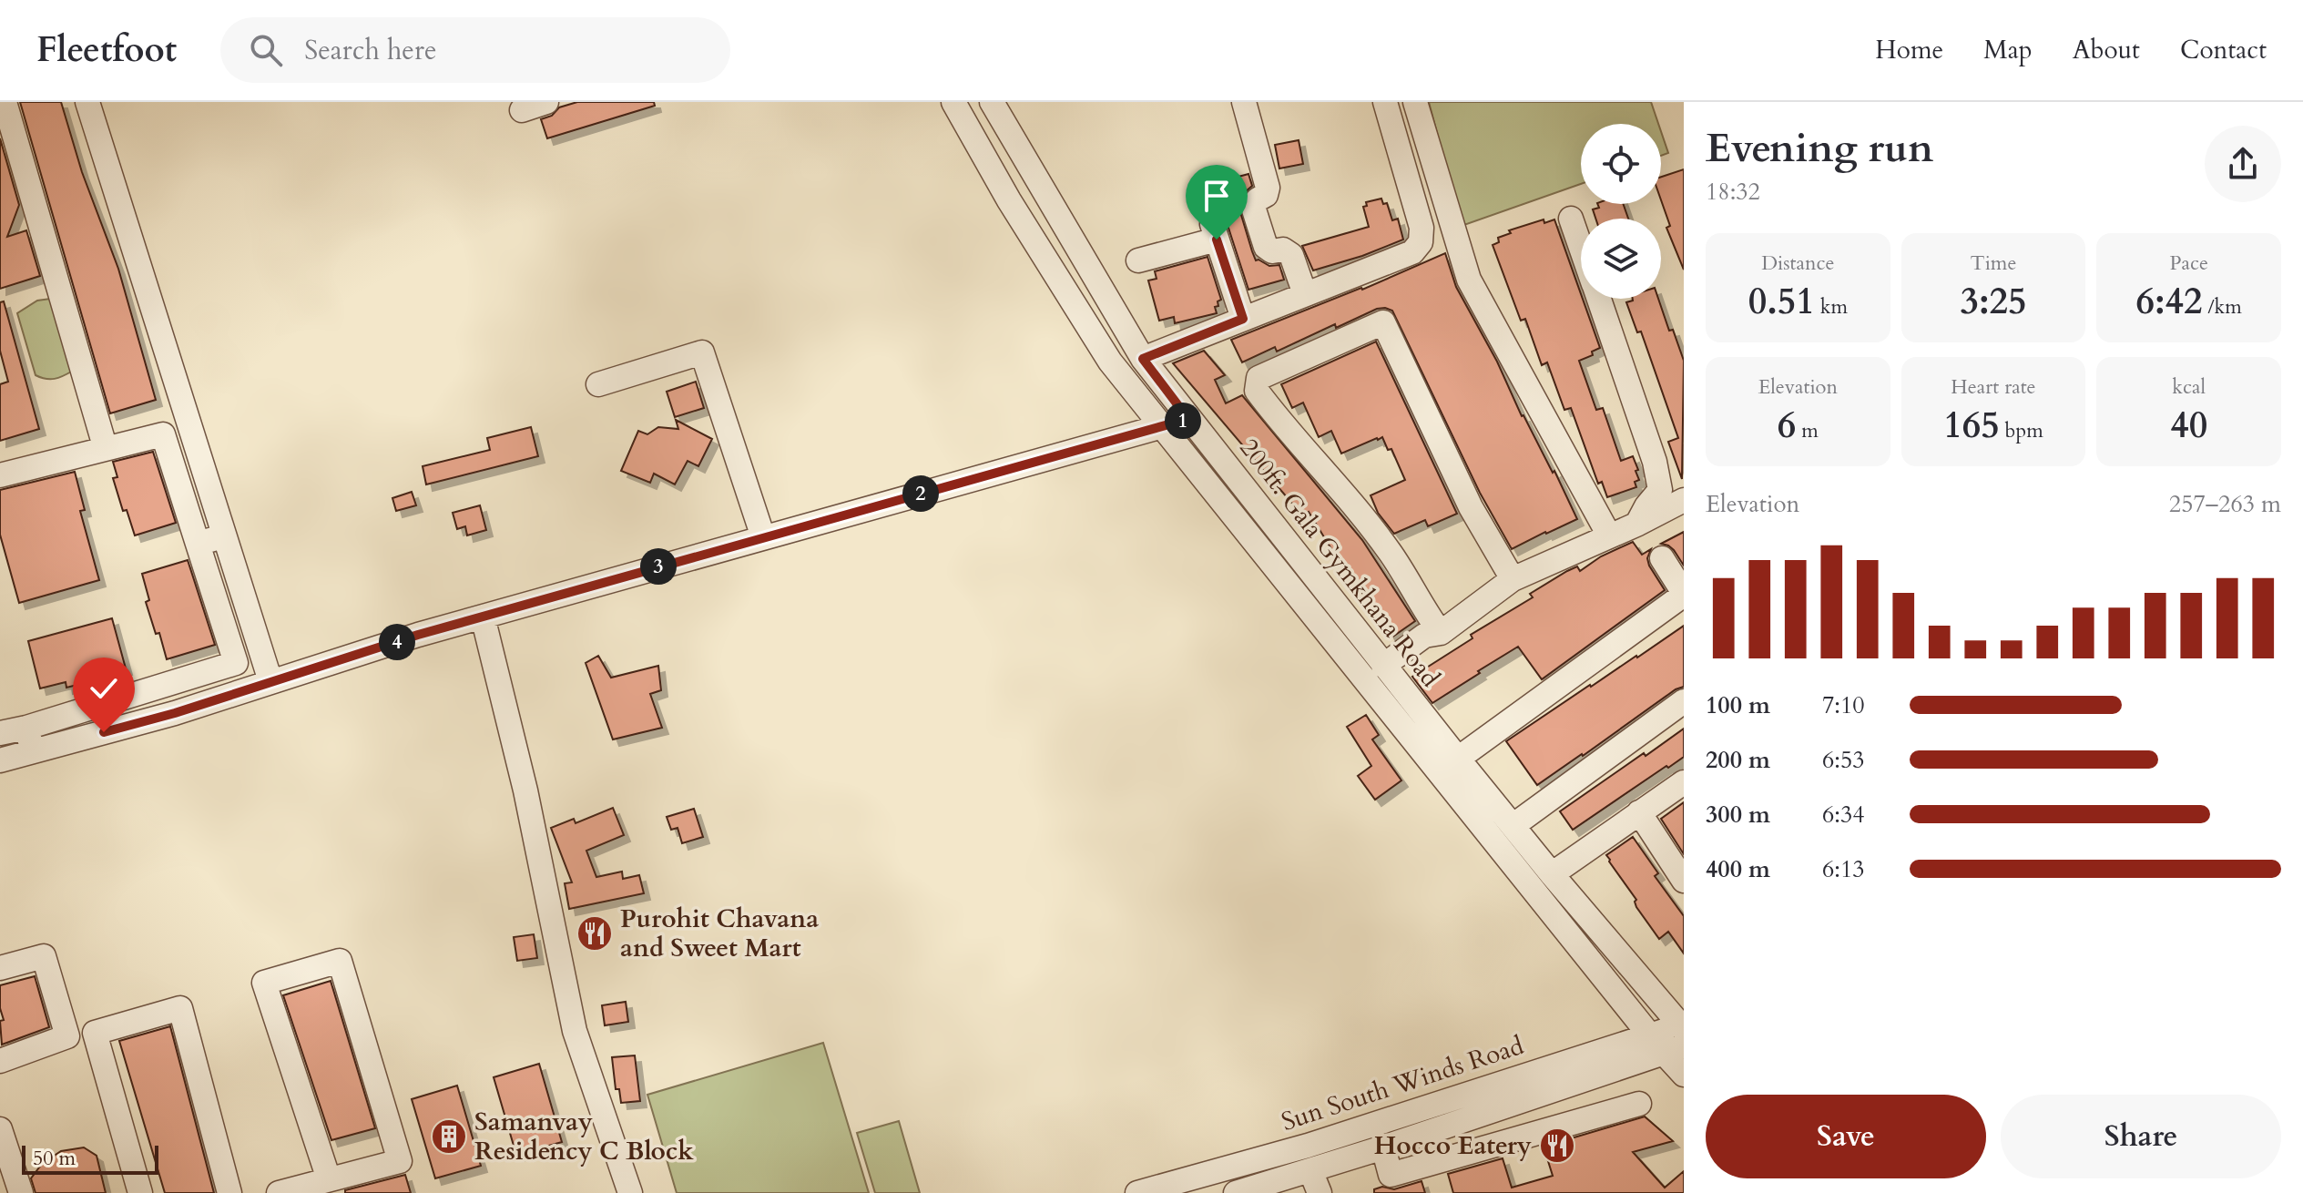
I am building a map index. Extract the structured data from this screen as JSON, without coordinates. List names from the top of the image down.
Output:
{
  "streets": {
    "street": ["200ft. Gala Gymkhana Road", "Sun South Winds Road"]
  },
  "crossings": [
    ["200ft. Gala Gymkhana Road", "Sun South Winds Road"]
  ],
  "places": {
    "restaurant": ["Purohit Chavana and Sweet Mart", "Hocco Eatery"],
    "building": ["Samanvay Residency C Block"]
  },
  "scale_bar": "50 m",
  "page": {
    "header": "Fleetfoot",
    "search": "Search here",
    "nav": [
      "Home",
      "Map",
      "About",
      "Contact"
    ],
    "heading": ["Evening run", "18:32"],
    "stats": [
      ["Distance", "0.51 km"],
      ["Time", "3:25"],
      ["Pace", "6:42 /km"],
      ["Elevation", "6 m"],
      ["Heart rate", "165 bpm"],
      ["kcal", "40"]
    ],
    "pins": [
      "1",
      "2",
      "3",
      "4"
    ],
    "chart": ["Elevation", "257–263 m"],
    "list": [
      {
        "name": "100 m",
        "note": "7:10"
      },
      {
        "name": "200 m",
        "note": "6:53"
      },
      {
        "name": "300 m",
        "note": "6:34"
      },
      {
        "name": "400 m",
        "note": "6:13"
      }
    ],
    "buttons": ["Save", "Share"],
    "scale": "50 m"
  }
}
